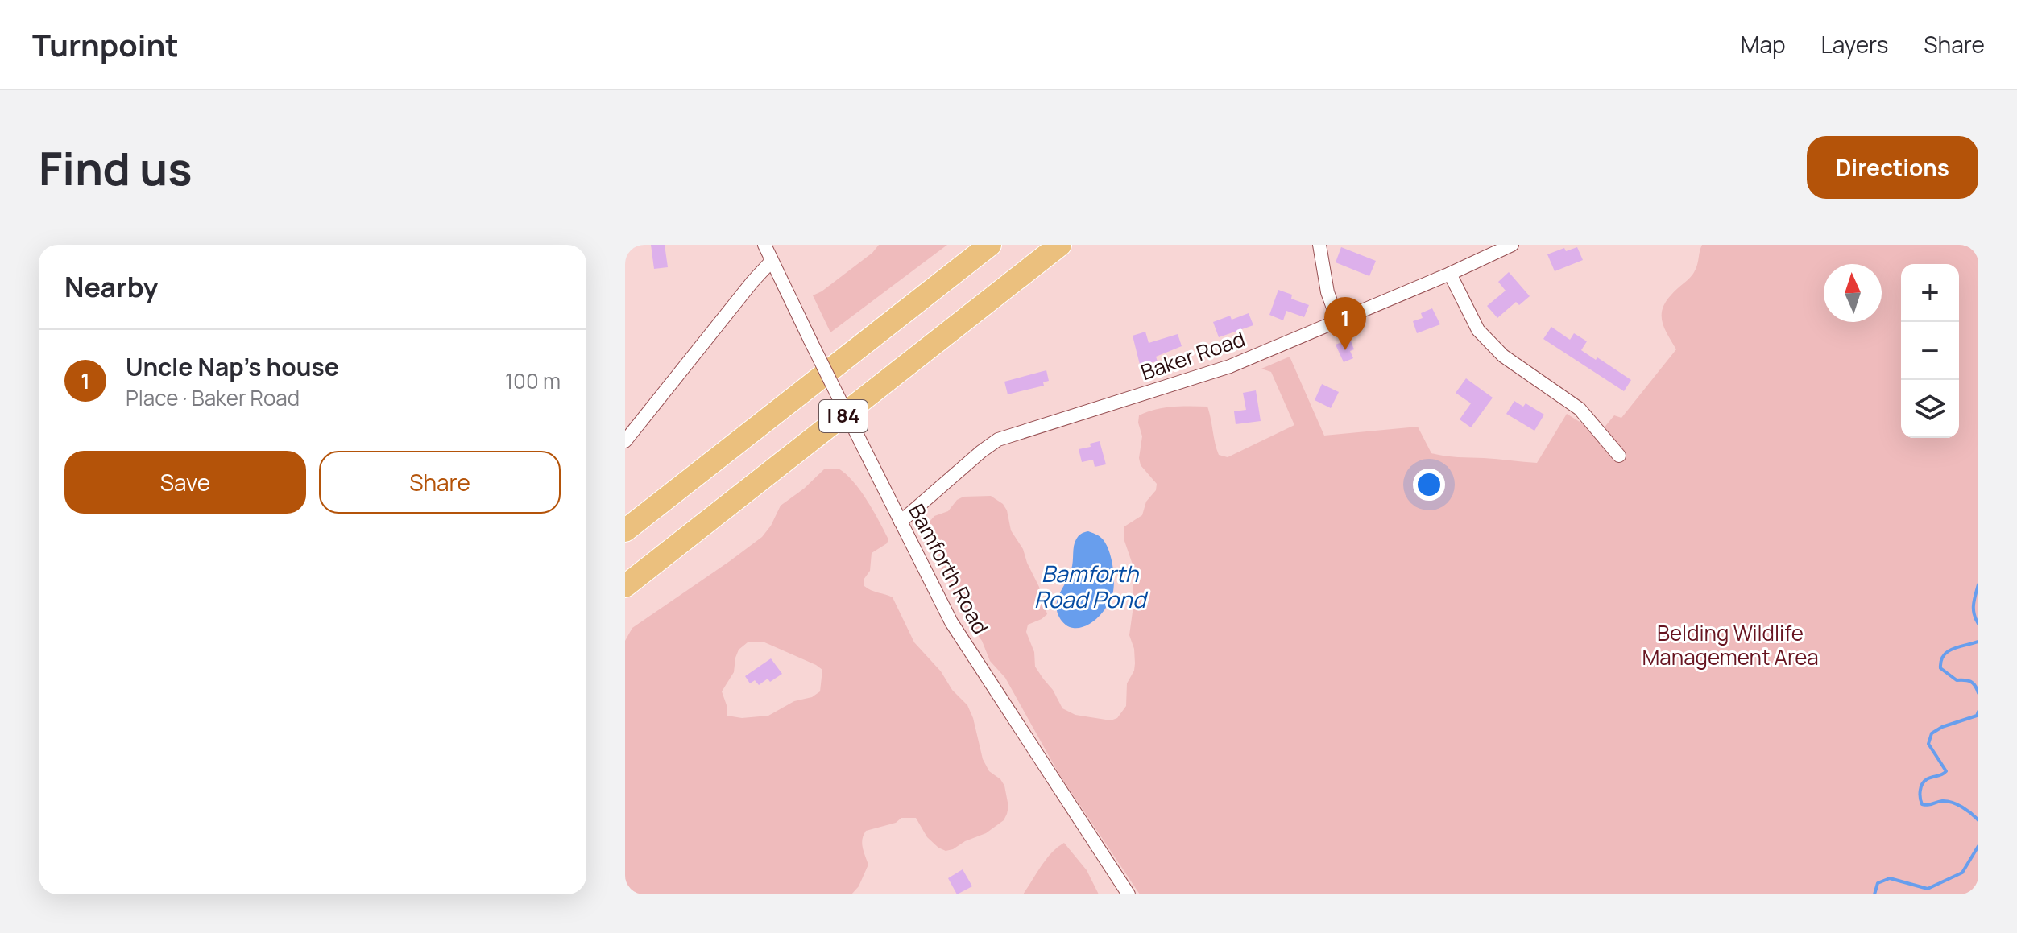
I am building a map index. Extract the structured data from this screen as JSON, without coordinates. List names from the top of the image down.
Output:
{
  "streets": {
    "highway": ["I 84"],
    "street": ["Baker Road", "Bamforth Road"]
  },
  "crossings": [
    ["Baker Road", "Bamforth Road"]
  ],
  "water": ["Bamforth Road Pond"],
  "parks": ["Belding Wildlife Management Area"],
  "north": "top",
  "page": {
    "header": "Turnpoint",
    "nav": ["Map", "Layers", "Share"],
    "buttons": [
      "Directions",
      ["Save", "Share"]
    ],
    "title": "Find us",
    "heading": "Nearby",
    "map_buttons": ["+", "−"],
    "pins": "1",
    "list": [
      {
        "mark": "1",
        "name": "Uncle Nap's house",
        "note": "Place · Baker Road",
        "value": "100 m"
      }
    ]
  }
}
